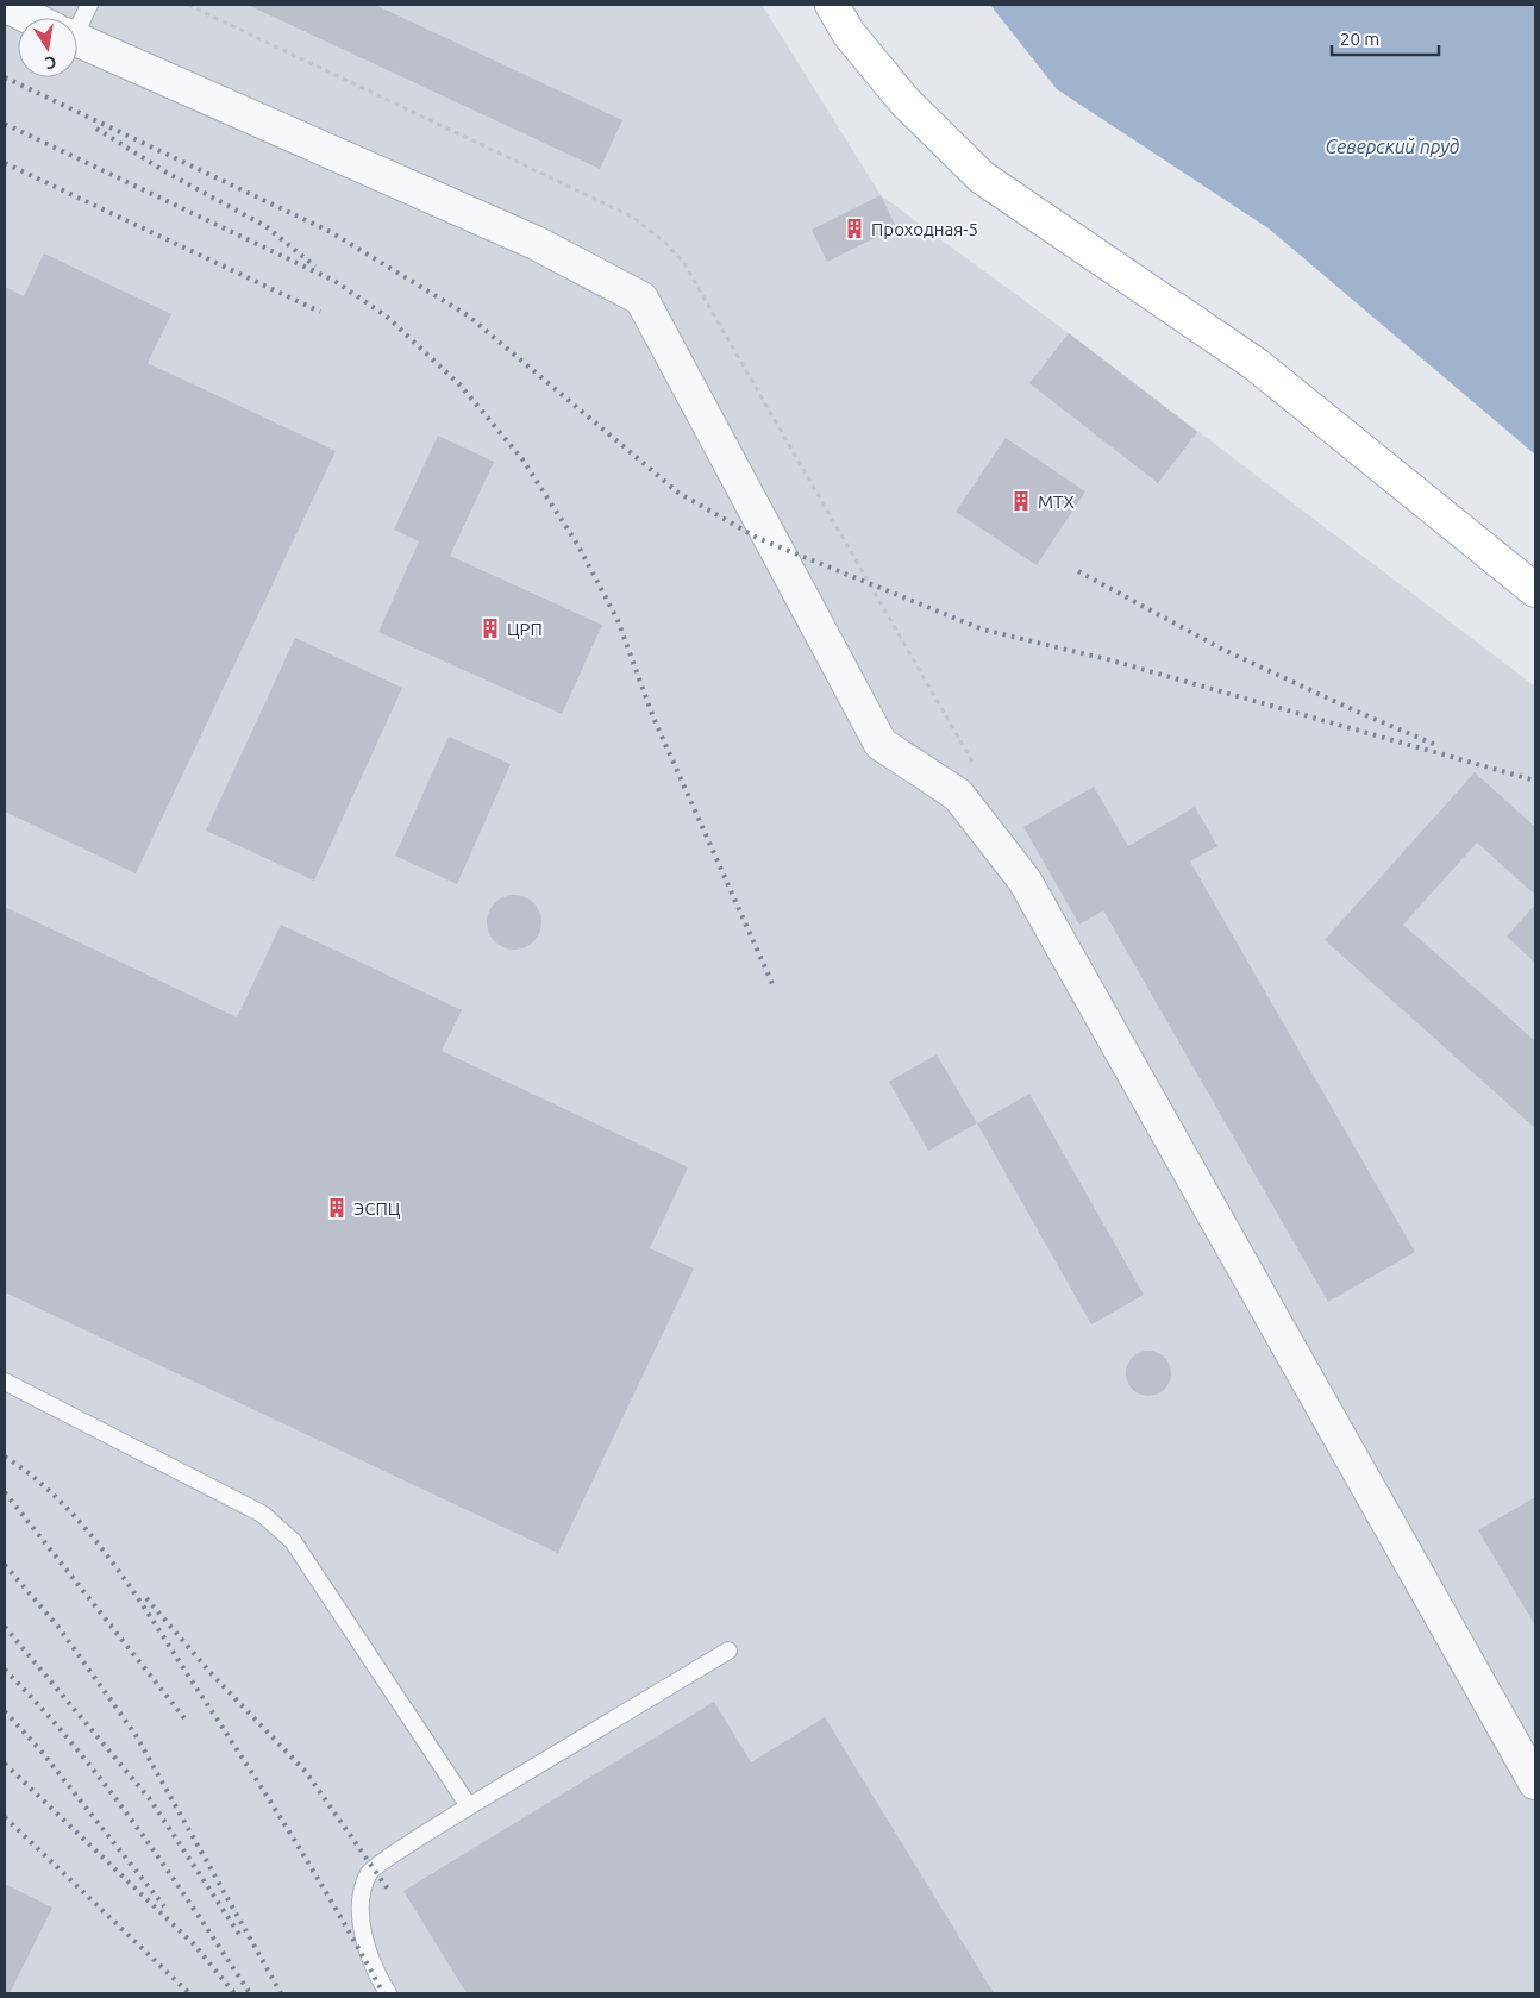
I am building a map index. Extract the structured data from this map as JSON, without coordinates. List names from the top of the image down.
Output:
{
  "water": ["Северский пруд"],
  "places": {
    "building": [
      "Проходная-5",
      "МТХ",
      "ЦРП",
      "ЭСПЦ"
    ]
  },
  "scale_bar": "20 m",
  "north": "bottom"
}
